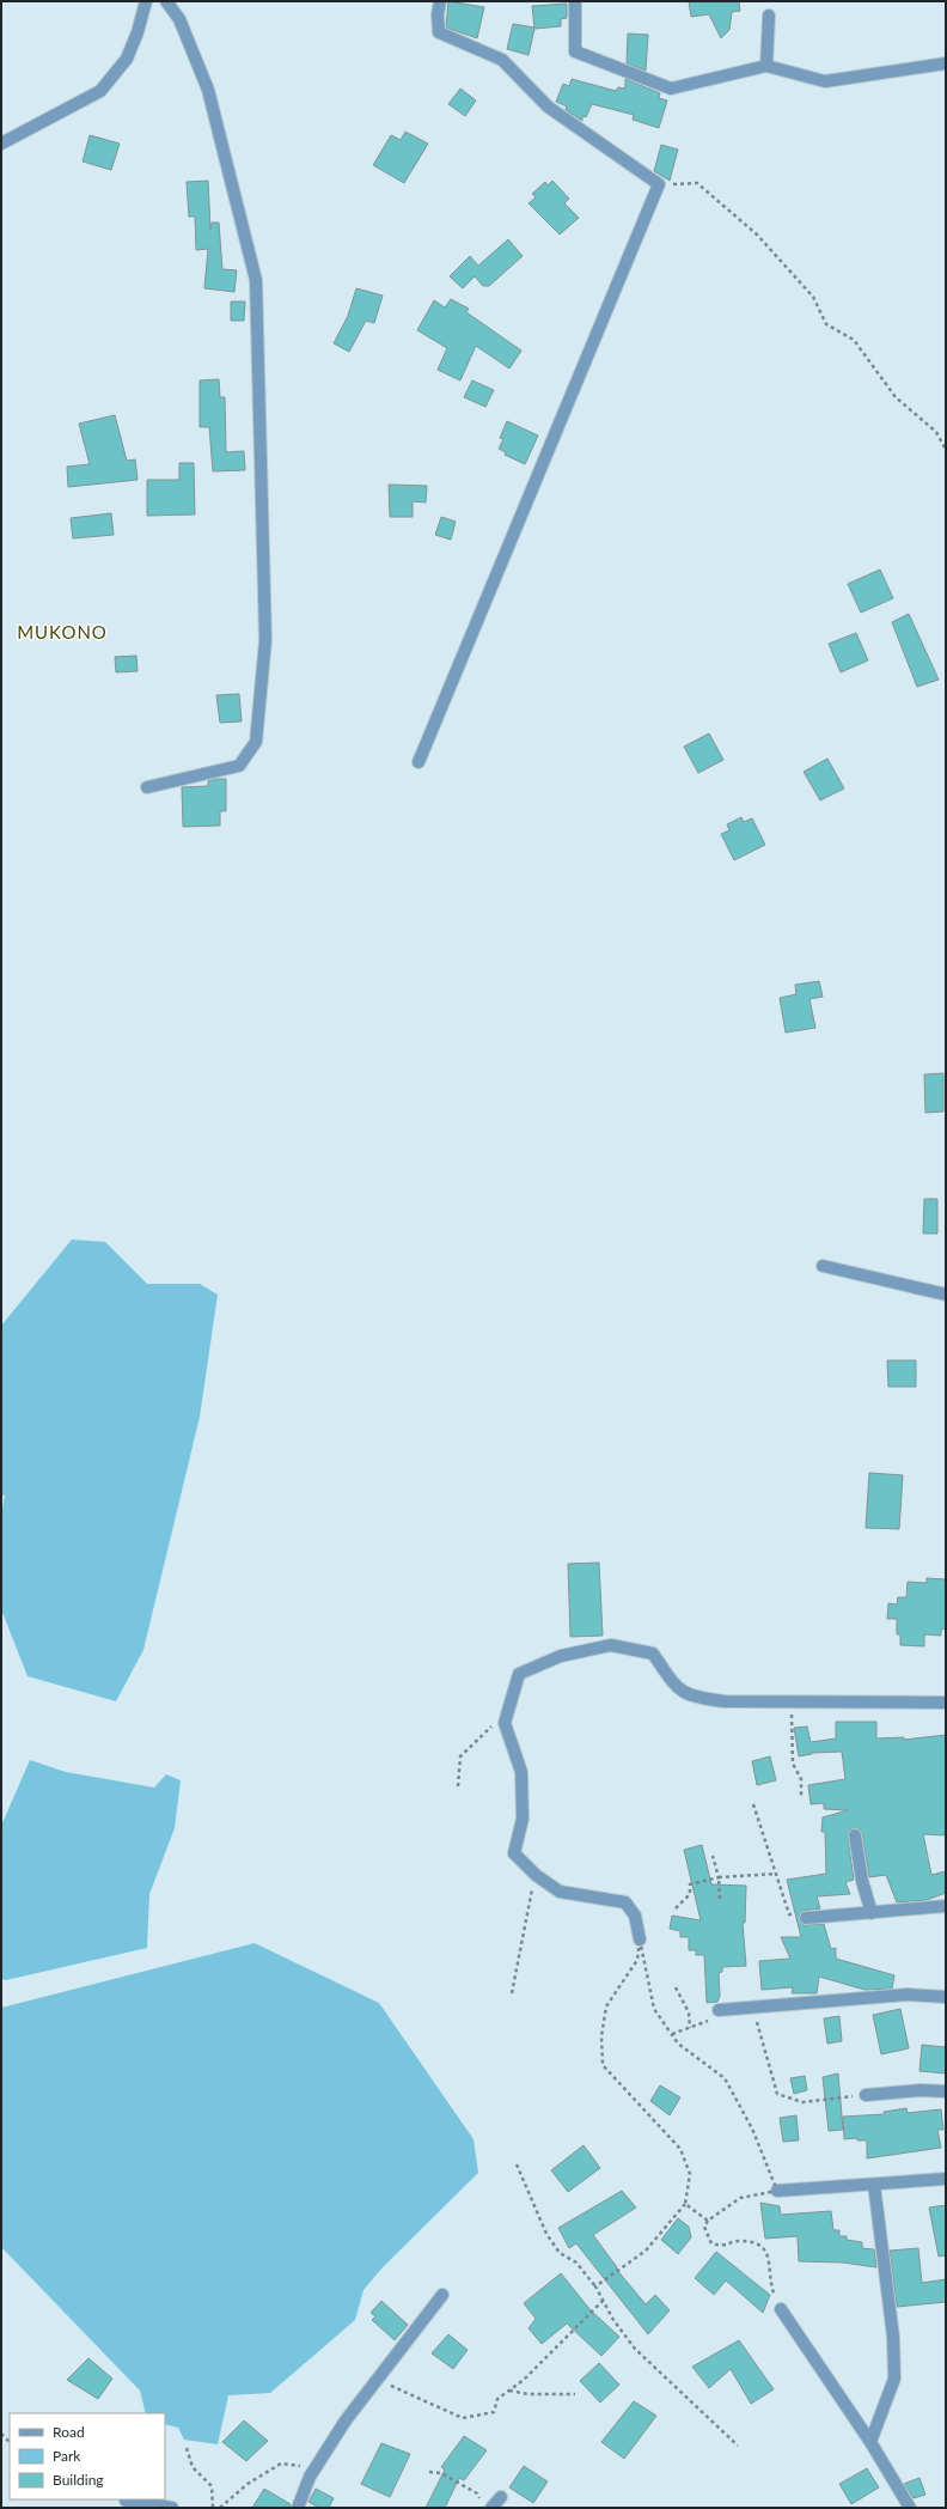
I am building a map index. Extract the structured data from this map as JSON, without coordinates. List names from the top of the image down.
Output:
{
  "districts": ["MUKONO"],
  "legend": ["Road", "Park", "Building"]
}
